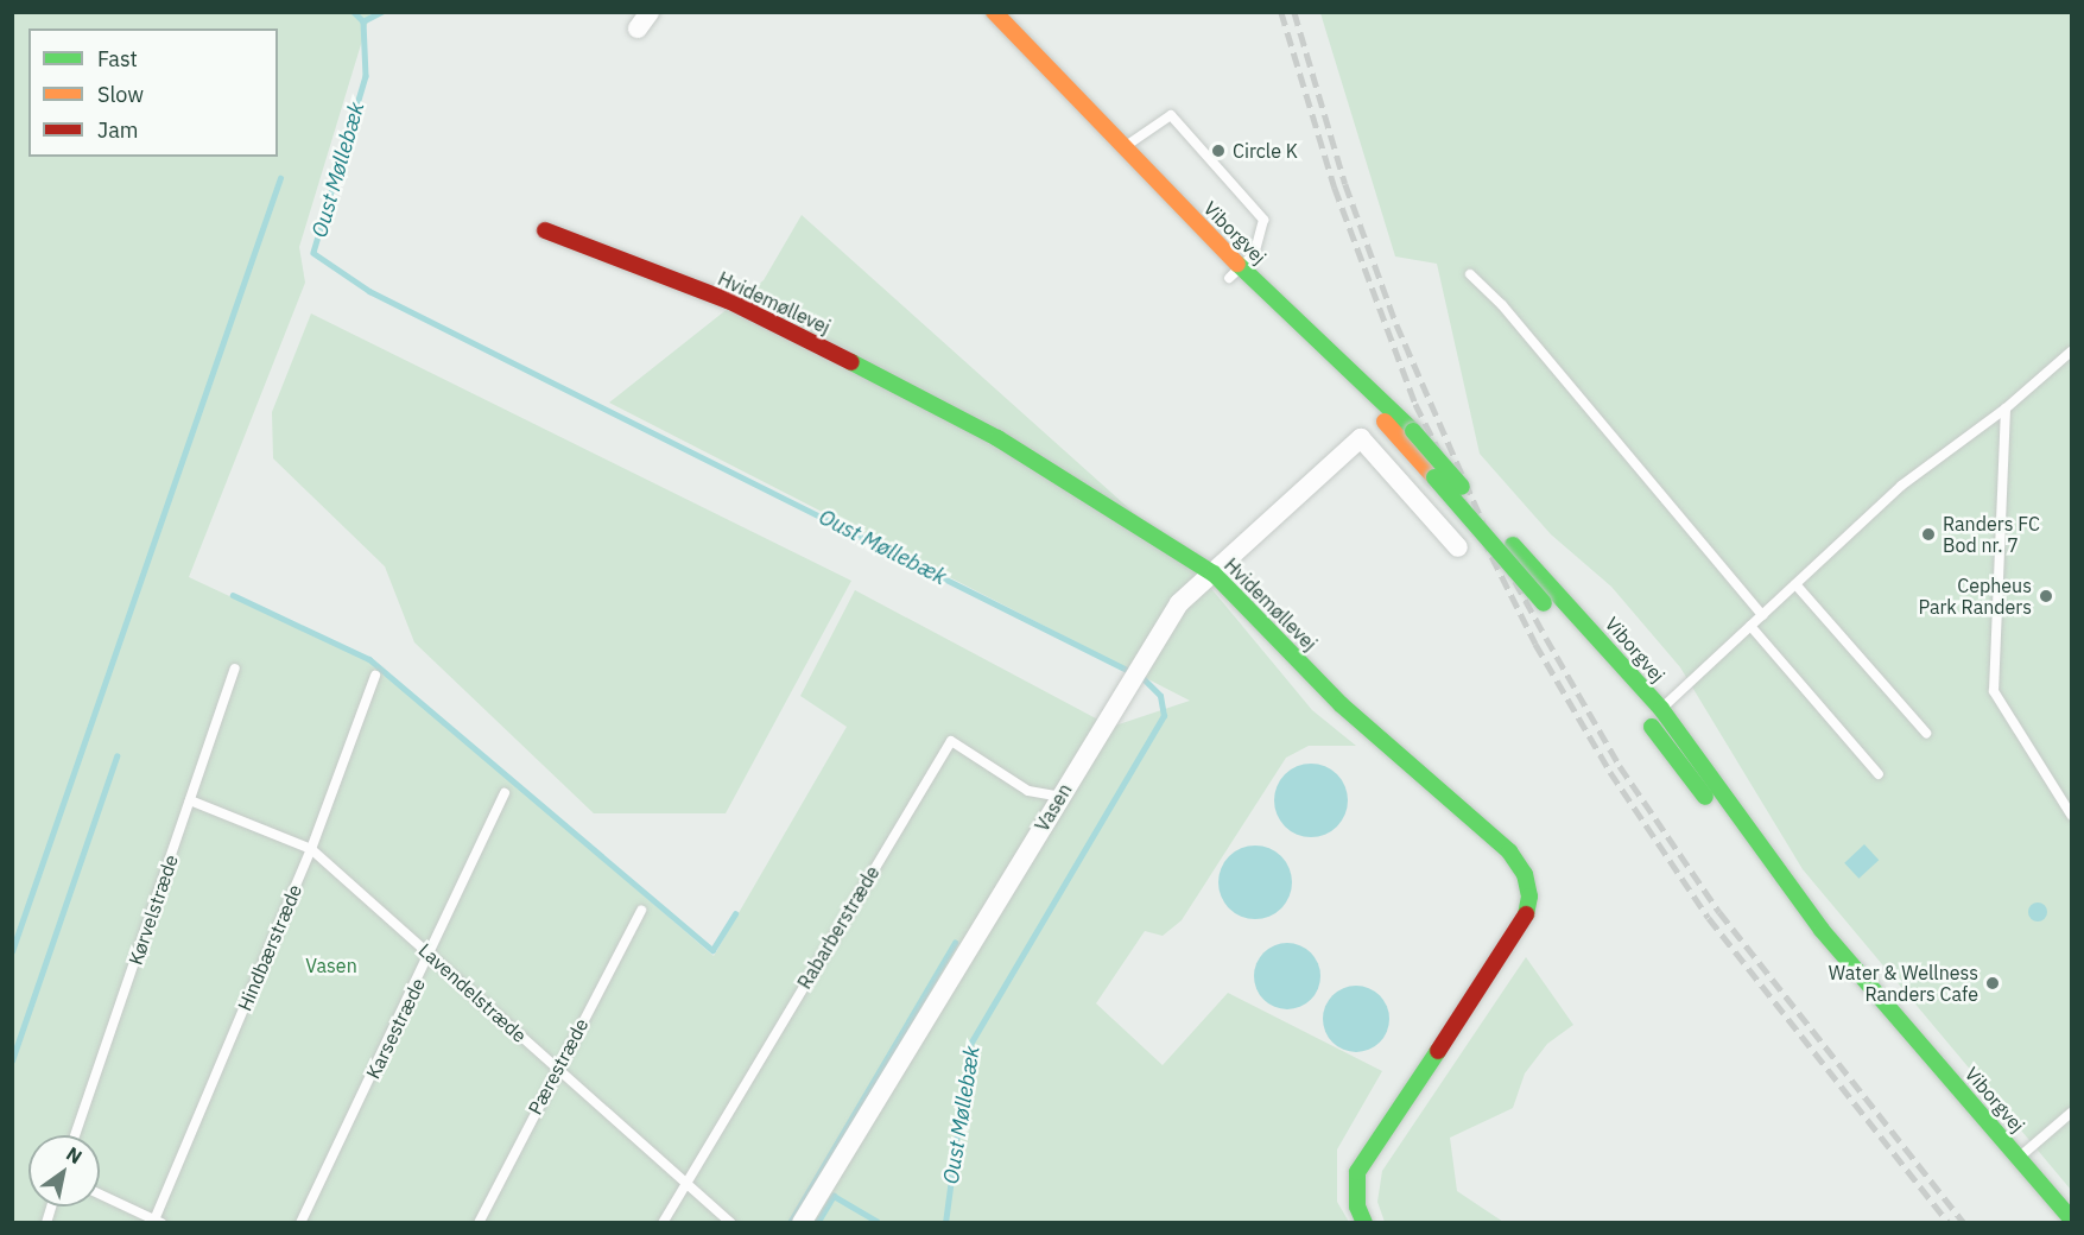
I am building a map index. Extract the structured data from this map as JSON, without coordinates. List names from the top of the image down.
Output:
{
  "streets": {
    "street": ["Viborgvej", "Hvidemøllevej", "Vasen"],
    "lane": [
      "Kørvelstræde",
      "Rabarberstræde",
      "Hindbærstræde",
      "Lavendelstræde",
      "Karsestræde",
      "Pærestræde"
    ]
  },
  "crossings": [
    ["Viborgvej", "Vasen"],
    ["Hvidemøllevej", "Vasen"],
    ["Vasen", "Rabarberstræde"],
    ["Kørvelstræde", "Lavendelstræde"],
    ["Rabarberstræde", "Lavendelstræde"],
    ["Hindbærstræde", "Lavendelstræde"],
    ["Lavendelstræde", "Karsestræde"],
    ["Lavendelstræde", "Pærestræde"]
  ],
  "water": ["Oust Møllebæk"],
  "parks": ["Vasen"],
  "places": [
    "Circle K",
    "Randers FC Bod nr. 7",
    "Cepheus Park Randers",
    "Water & Wellness Randers Cafe"
  ],
  "legend": ["Fast", "Slow", "Jam"],
  "north": "top right"
}
